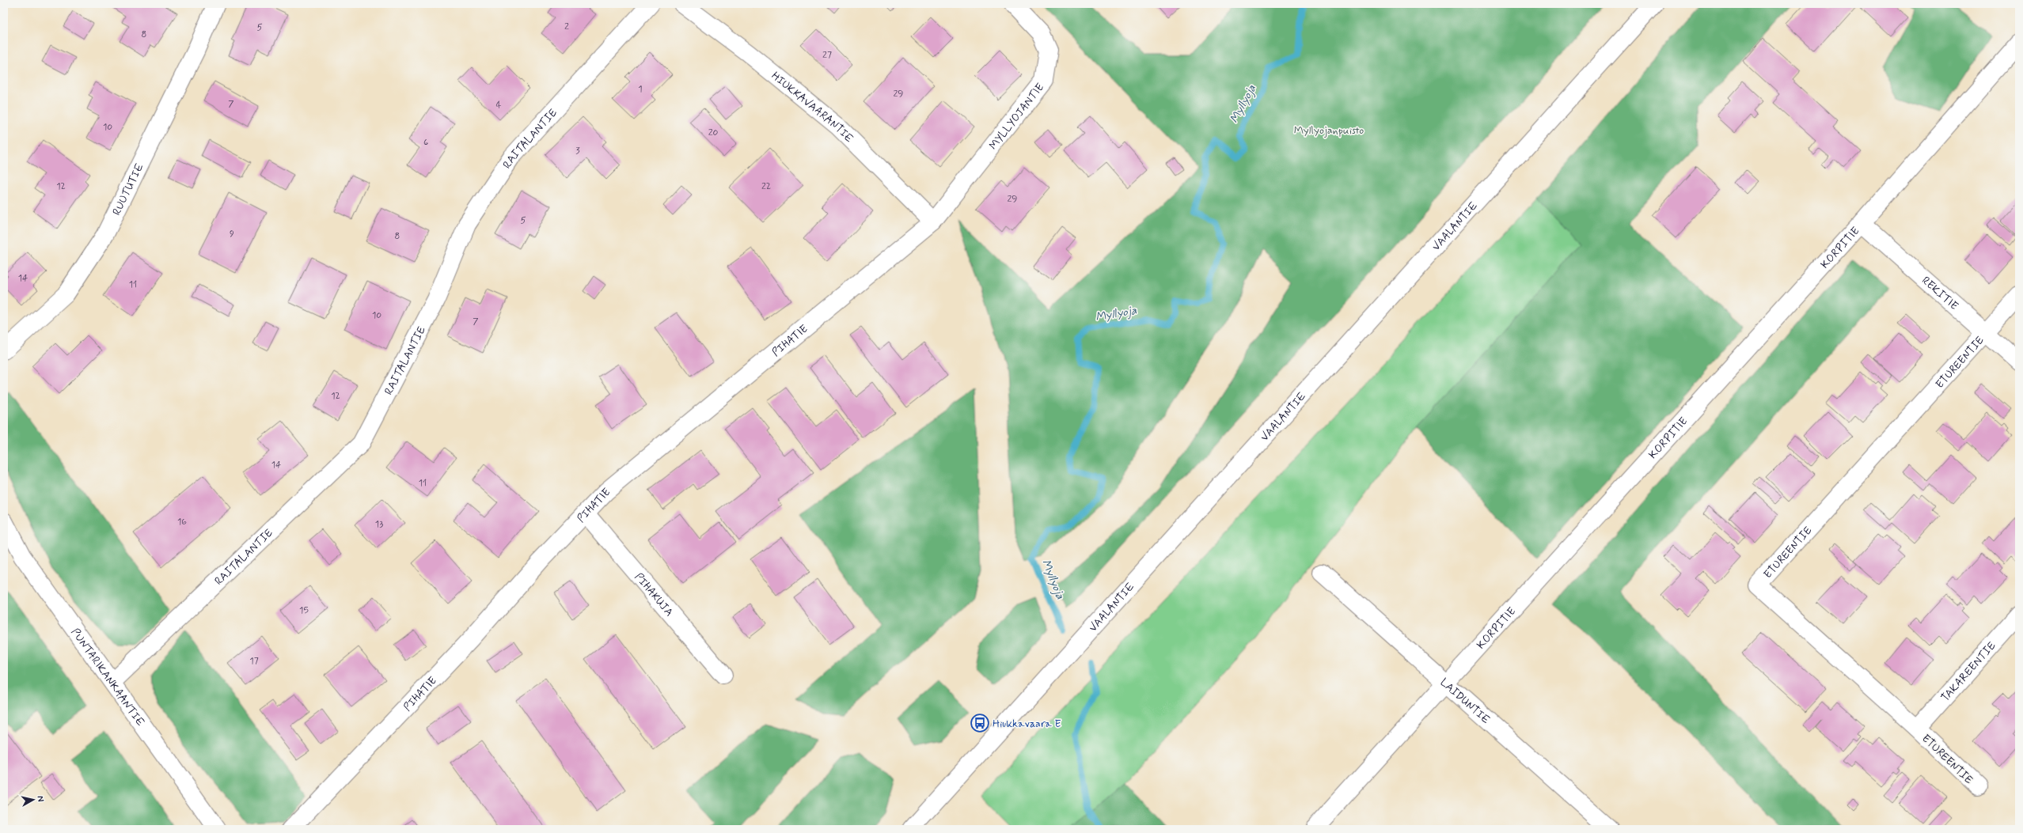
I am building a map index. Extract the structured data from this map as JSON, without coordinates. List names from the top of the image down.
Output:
{
  "streets": {
    "street": [
      "HIUKKAVAARANTIE",
      "MYLLYOJANTIE",
      "RAITALANTIE",
      "RUUTUTIE",
      "VAALANTIE",
      "KORPITIE",
      "REKITIE",
      "PIHATIE",
      "ETUREENTIE",
      "PIHAKUJA",
      "TAKAREENTIE",
      "PUNTARIKANKAANTIE",
      "LAIDUNTIE"
    ]
  },
  "crossings": [
    ["HIUKKAVAARANTIE", "MYLLYOJANTIE"],
    ["HIUKKAVAARANTIE", "PIHATIE"],
    ["MYLLYOJANTIE", "PIHATIE"],
    ["RAITALANTIE", "PUNTARIKANKAANTIE"],
    ["KORPITIE", "REKITIE"],
    ["KORPITIE", "LAIDUNTIE"],
    ["REKITIE", "ETUREENTIE"],
    ["PIHATIE", "PIHAKUJA"],
    ["ETUREENTIE", "TAKAREENTIE"]
  ],
  "water": ["Myllyoja"],
  "parks": ["Myllyojanpuisto"],
  "places": {
    "bus stop": ["Hiukkavaara E"]
  },
  "house_numbers": [
    "2",
    "5",
    "8",
    "27",
    "1",
    "29",
    "7",
    "4",
    "10",
    "20",
    "6",
    "3",
    "12",
    "22",
    "29",
    "5",
    "9",
    "8",
    "14",
    "11",
    "10",
    "7",
    "12",
    "14",
    "11",
    "16",
    "13",
    "15",
    "17"
  ],
  "north": "right"
}
